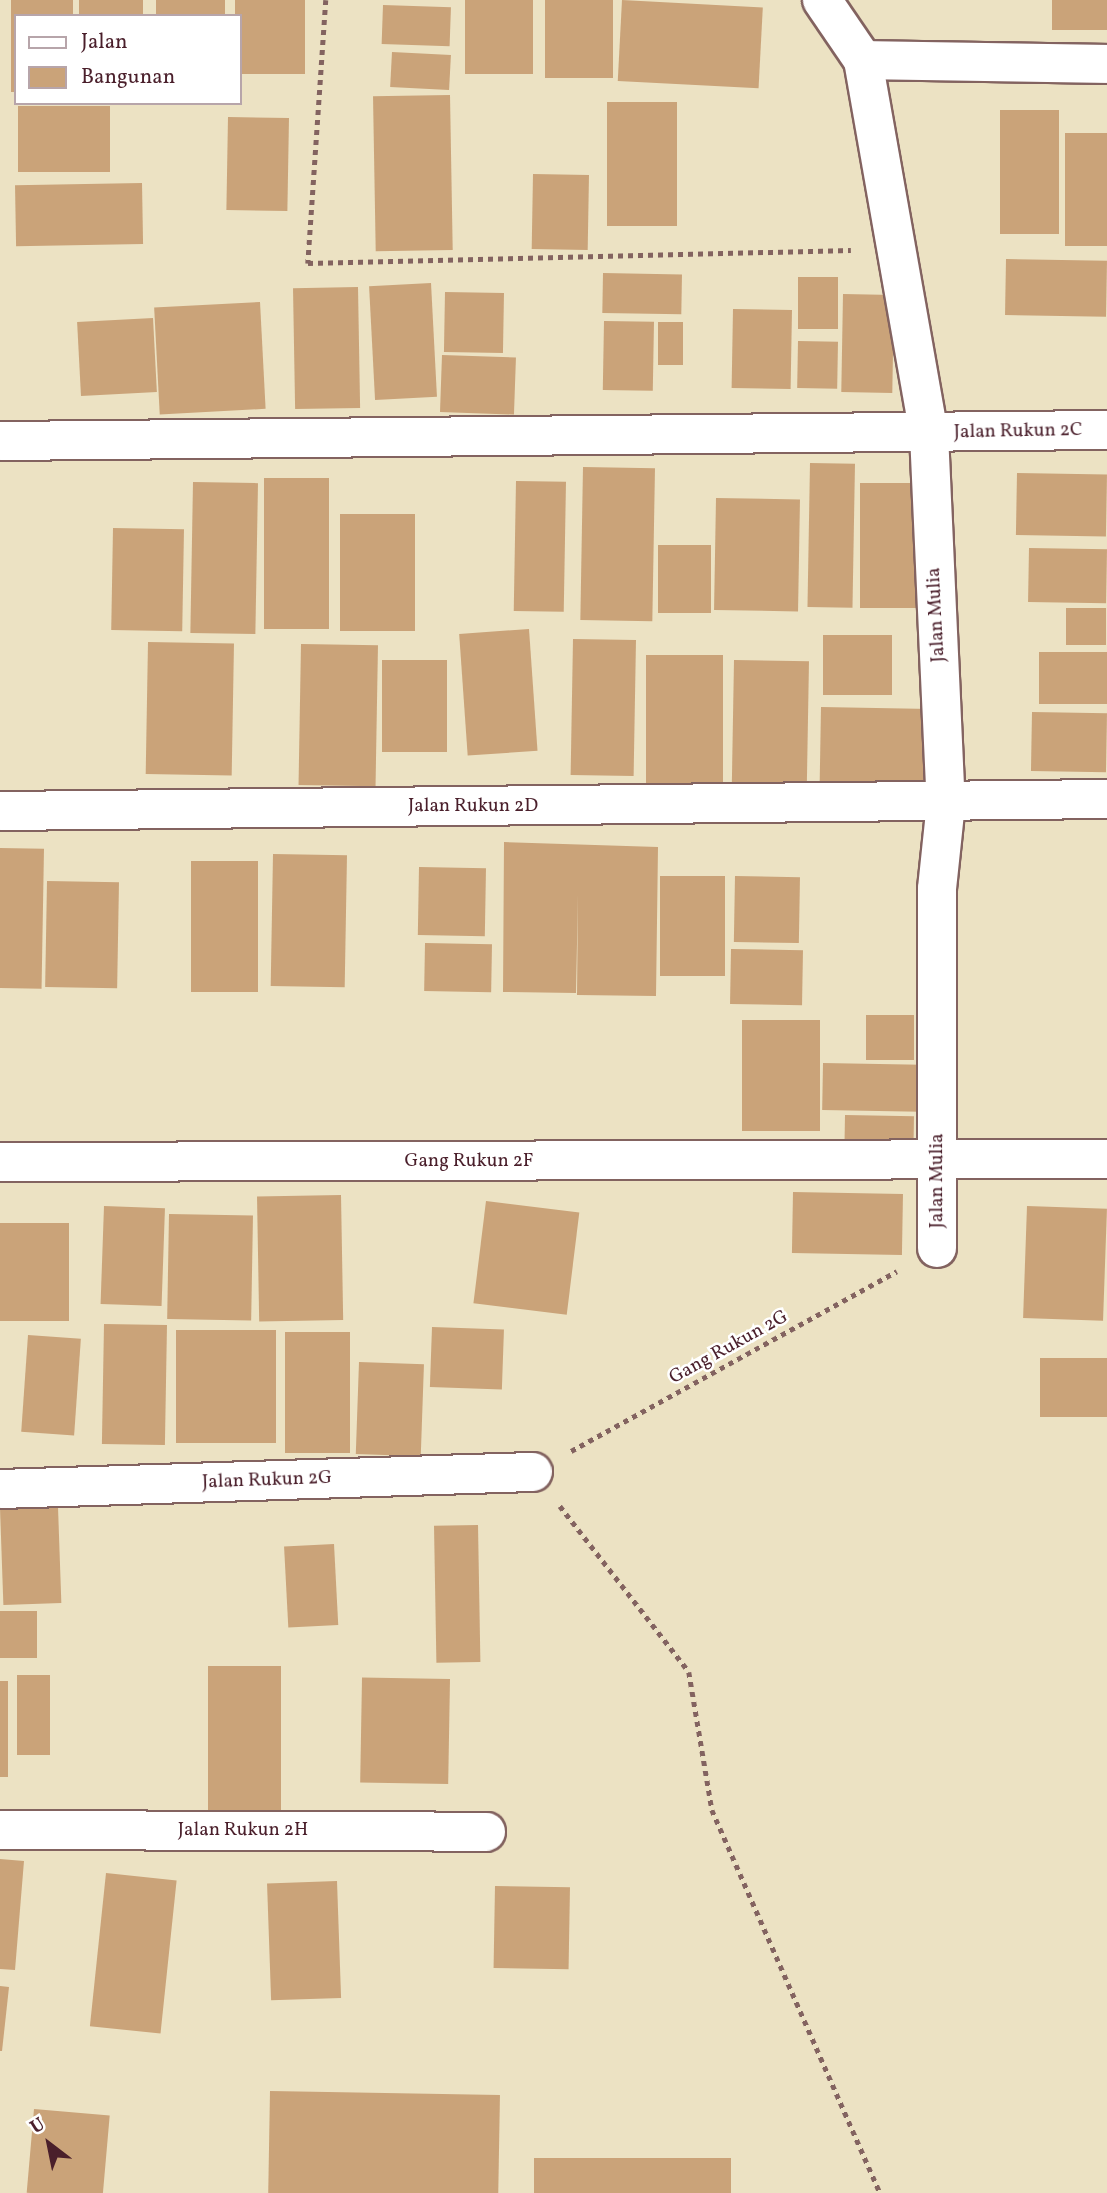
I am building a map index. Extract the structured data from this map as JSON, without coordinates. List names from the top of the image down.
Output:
{
  "streets": {
    "street": [
      "Jalan Rukun 2C",
      "Jalan Mulia",
      "Jalan Rukun 2D",
      "Gang Rukun 2F",
      "Jalan Rukun 2G",
      "Jalan Rukun 2H"
    ],
    "path": ["Gang Rukun 2G"]
  },
  "crossings": [
    ["Jalan Rukun 2C", "Jalan Mulia"],
    ["Jalan Mulia", "Jalan Rukun 2D"],
    ["Jalan Mulia", "Gang Rukun 2F"],
    ["Jalan Mulia", "Gang Rukun 2G"],
    ["Gang Rukun 2G", "Jalan Rukun 2G"]
  ],
  "legend": ["Jalan", "Bangunan"],
  "north": "top left"
}
